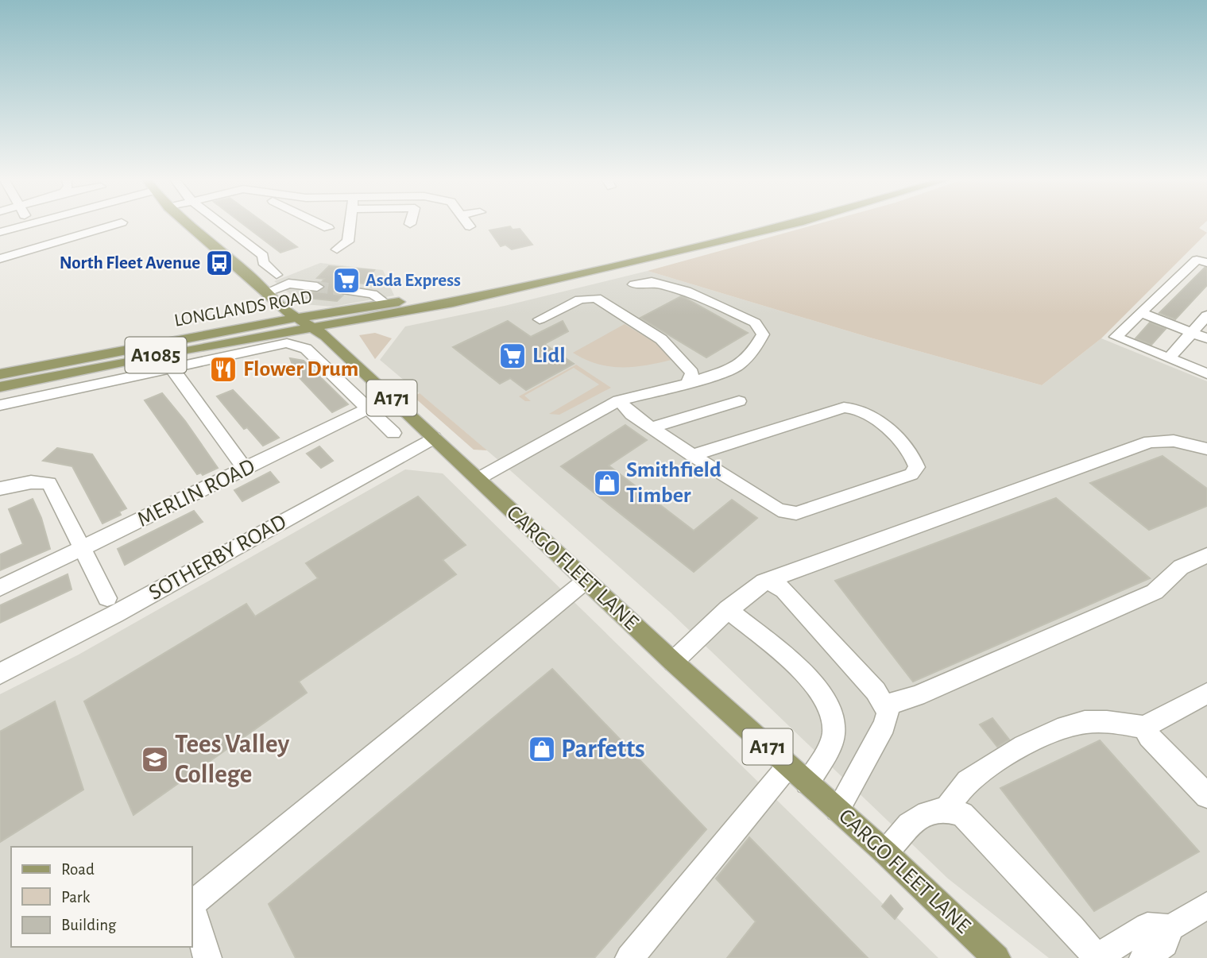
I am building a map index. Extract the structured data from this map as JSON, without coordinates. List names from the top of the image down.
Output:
{
  "streets": {
    "main road": [
      "LONGLANDS ROAD",
      "A1085",
      "A171",
      "CARGO FLEET LANE"
    ],
    "street": ["MERLIN ROAD", "SOTHERBY ROAD"]
  },
  "crossings": [
    ["LONGLANDS ROAD", "CARGO FLEET LANE"],
    ["MERLIN ROAD", "CARGO FLEET LANE"],
    ["SOTHERBY ROAD", "CARGO FLEET LANE"]
  ],
  "places": {
    "bus stop": ["North Fleet Avenue"],
    "supermarket": ["Asda Express", "Lidl"],
    "restaurant": ["Flower Drum"],
    "shop": ["Smithfield Timber", "Parfetts"],
    "school or university": ["Tees Valley College"]
  },
  "legend": ["Road", "Park", "Building"]
}
